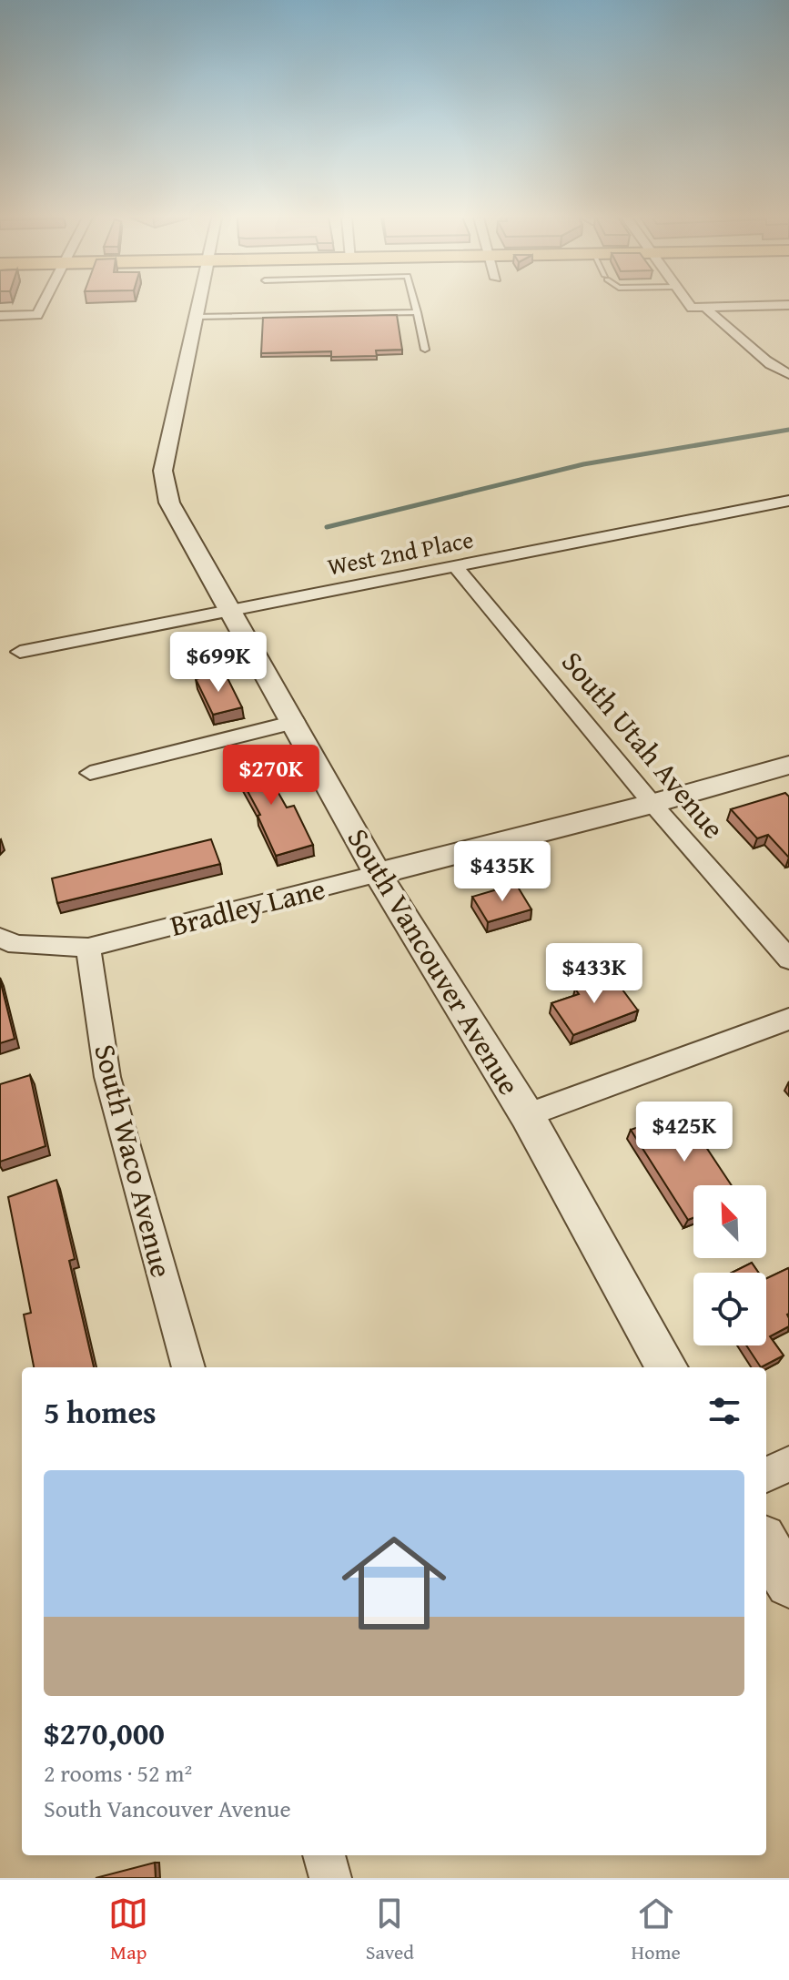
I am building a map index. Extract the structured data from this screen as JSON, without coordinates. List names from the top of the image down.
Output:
{
  "streets": {
    "street": [
      "West 2nd Place",
      "South Utah Avenue",
      "Bradley Lane",
      "South Vancouver Avenue",
      "South Waco Avenue"
    ]
  },
  "crossings": [
    ["West 2nd Place", "South Utah Avenue"],
    ["West 2nd Place", "South Vancouver Avenue"],
    ["South Utah Avenue", "Bradley Lane"],
    ["Bradley Lane", "South Vancouver Avenue"],
    ["Bradley Lane", "South Waco Avenue"]
  ],
  "north": "top left",
  "page": {
    "price": [
      "$699K",
      "$270K",
      "$435K",
      "$433K",
      "$425K"
    ],
    "heading": "5 homes",
    "list": [
      {
        "name": "$270,000",
        "note": "2 rooms · 52 m² · South Vancouver Avenue"
      }
    ],
    "tabs": ["Map", "Saved", "Home"]
  }
}
